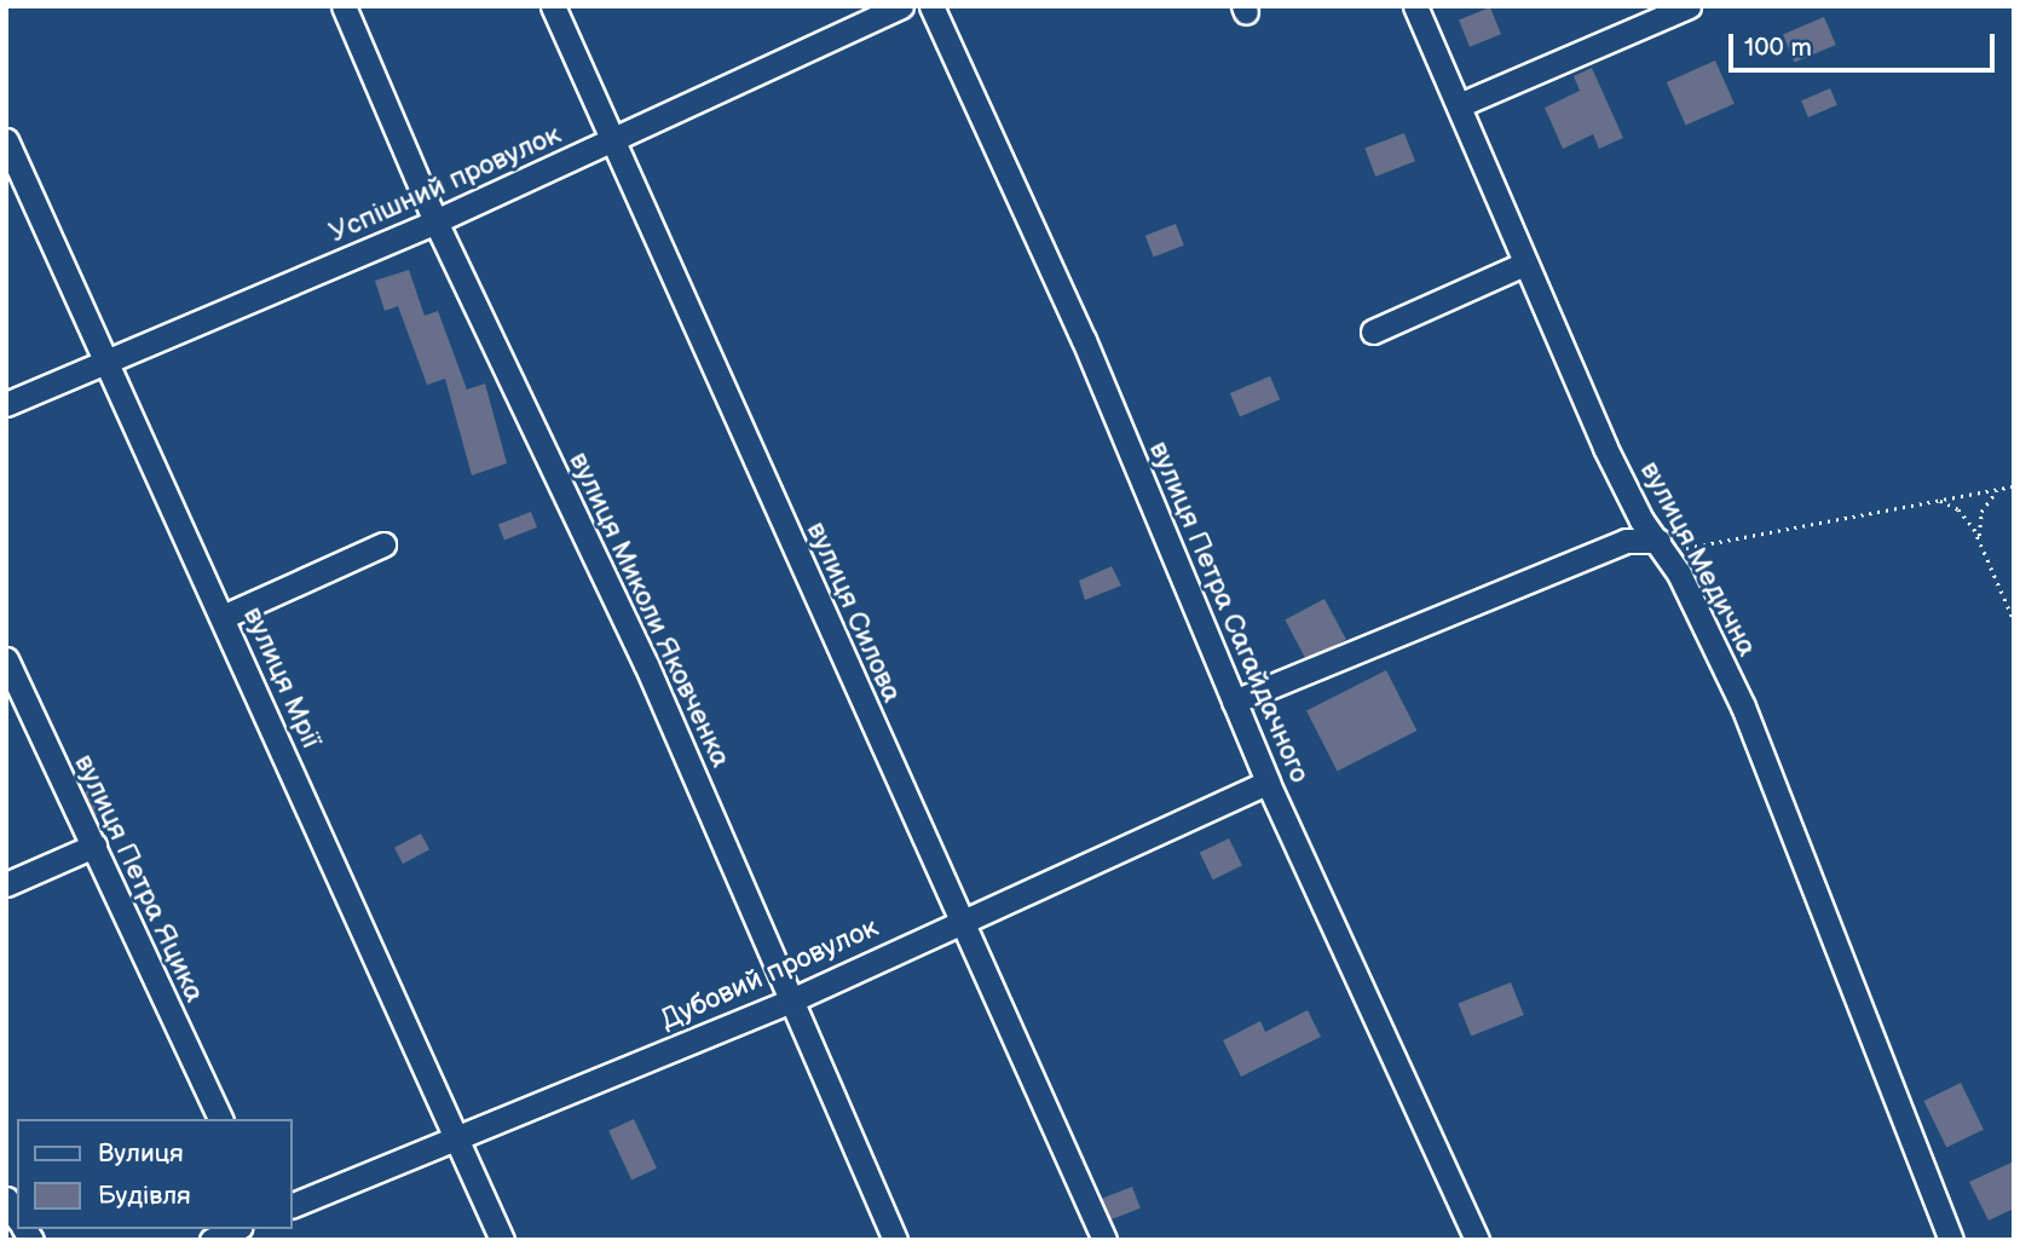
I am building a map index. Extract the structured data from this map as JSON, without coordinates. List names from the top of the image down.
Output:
{
  "streets": {
    "street": [
      "Успішний провулок",
      "вулиця Медична",
      "вулиця Миколи Яковченка",
      "вулиця Силова",
      "вулиця Петра Сагайдачного",
      "вулиця Мрії",
      "вулиця Петра Яцика",
      "Дубовий провулок"
    ]
  },
  "crossings": [
    ["Успішний провулок", "вулиця Миколи Яковченка"],
    ["Успішний провулок", "вулиця Силова"],
    ["Успішний провулок", "вулиця Мрії"],
    ["вулиця Миколи Яковченка", "Дубовий провулок"],
    ["вулиця Силова", "Дубовий провулок"],
    ["вулиця Петра Сагайдачного", "Дубовий провулок"],
    ["вулиця Мрії", "Дубовий провулок"]
  ],
  "legend": ["Вулиця", "Будівля"],
  "scale_bar": "100 m"
}
